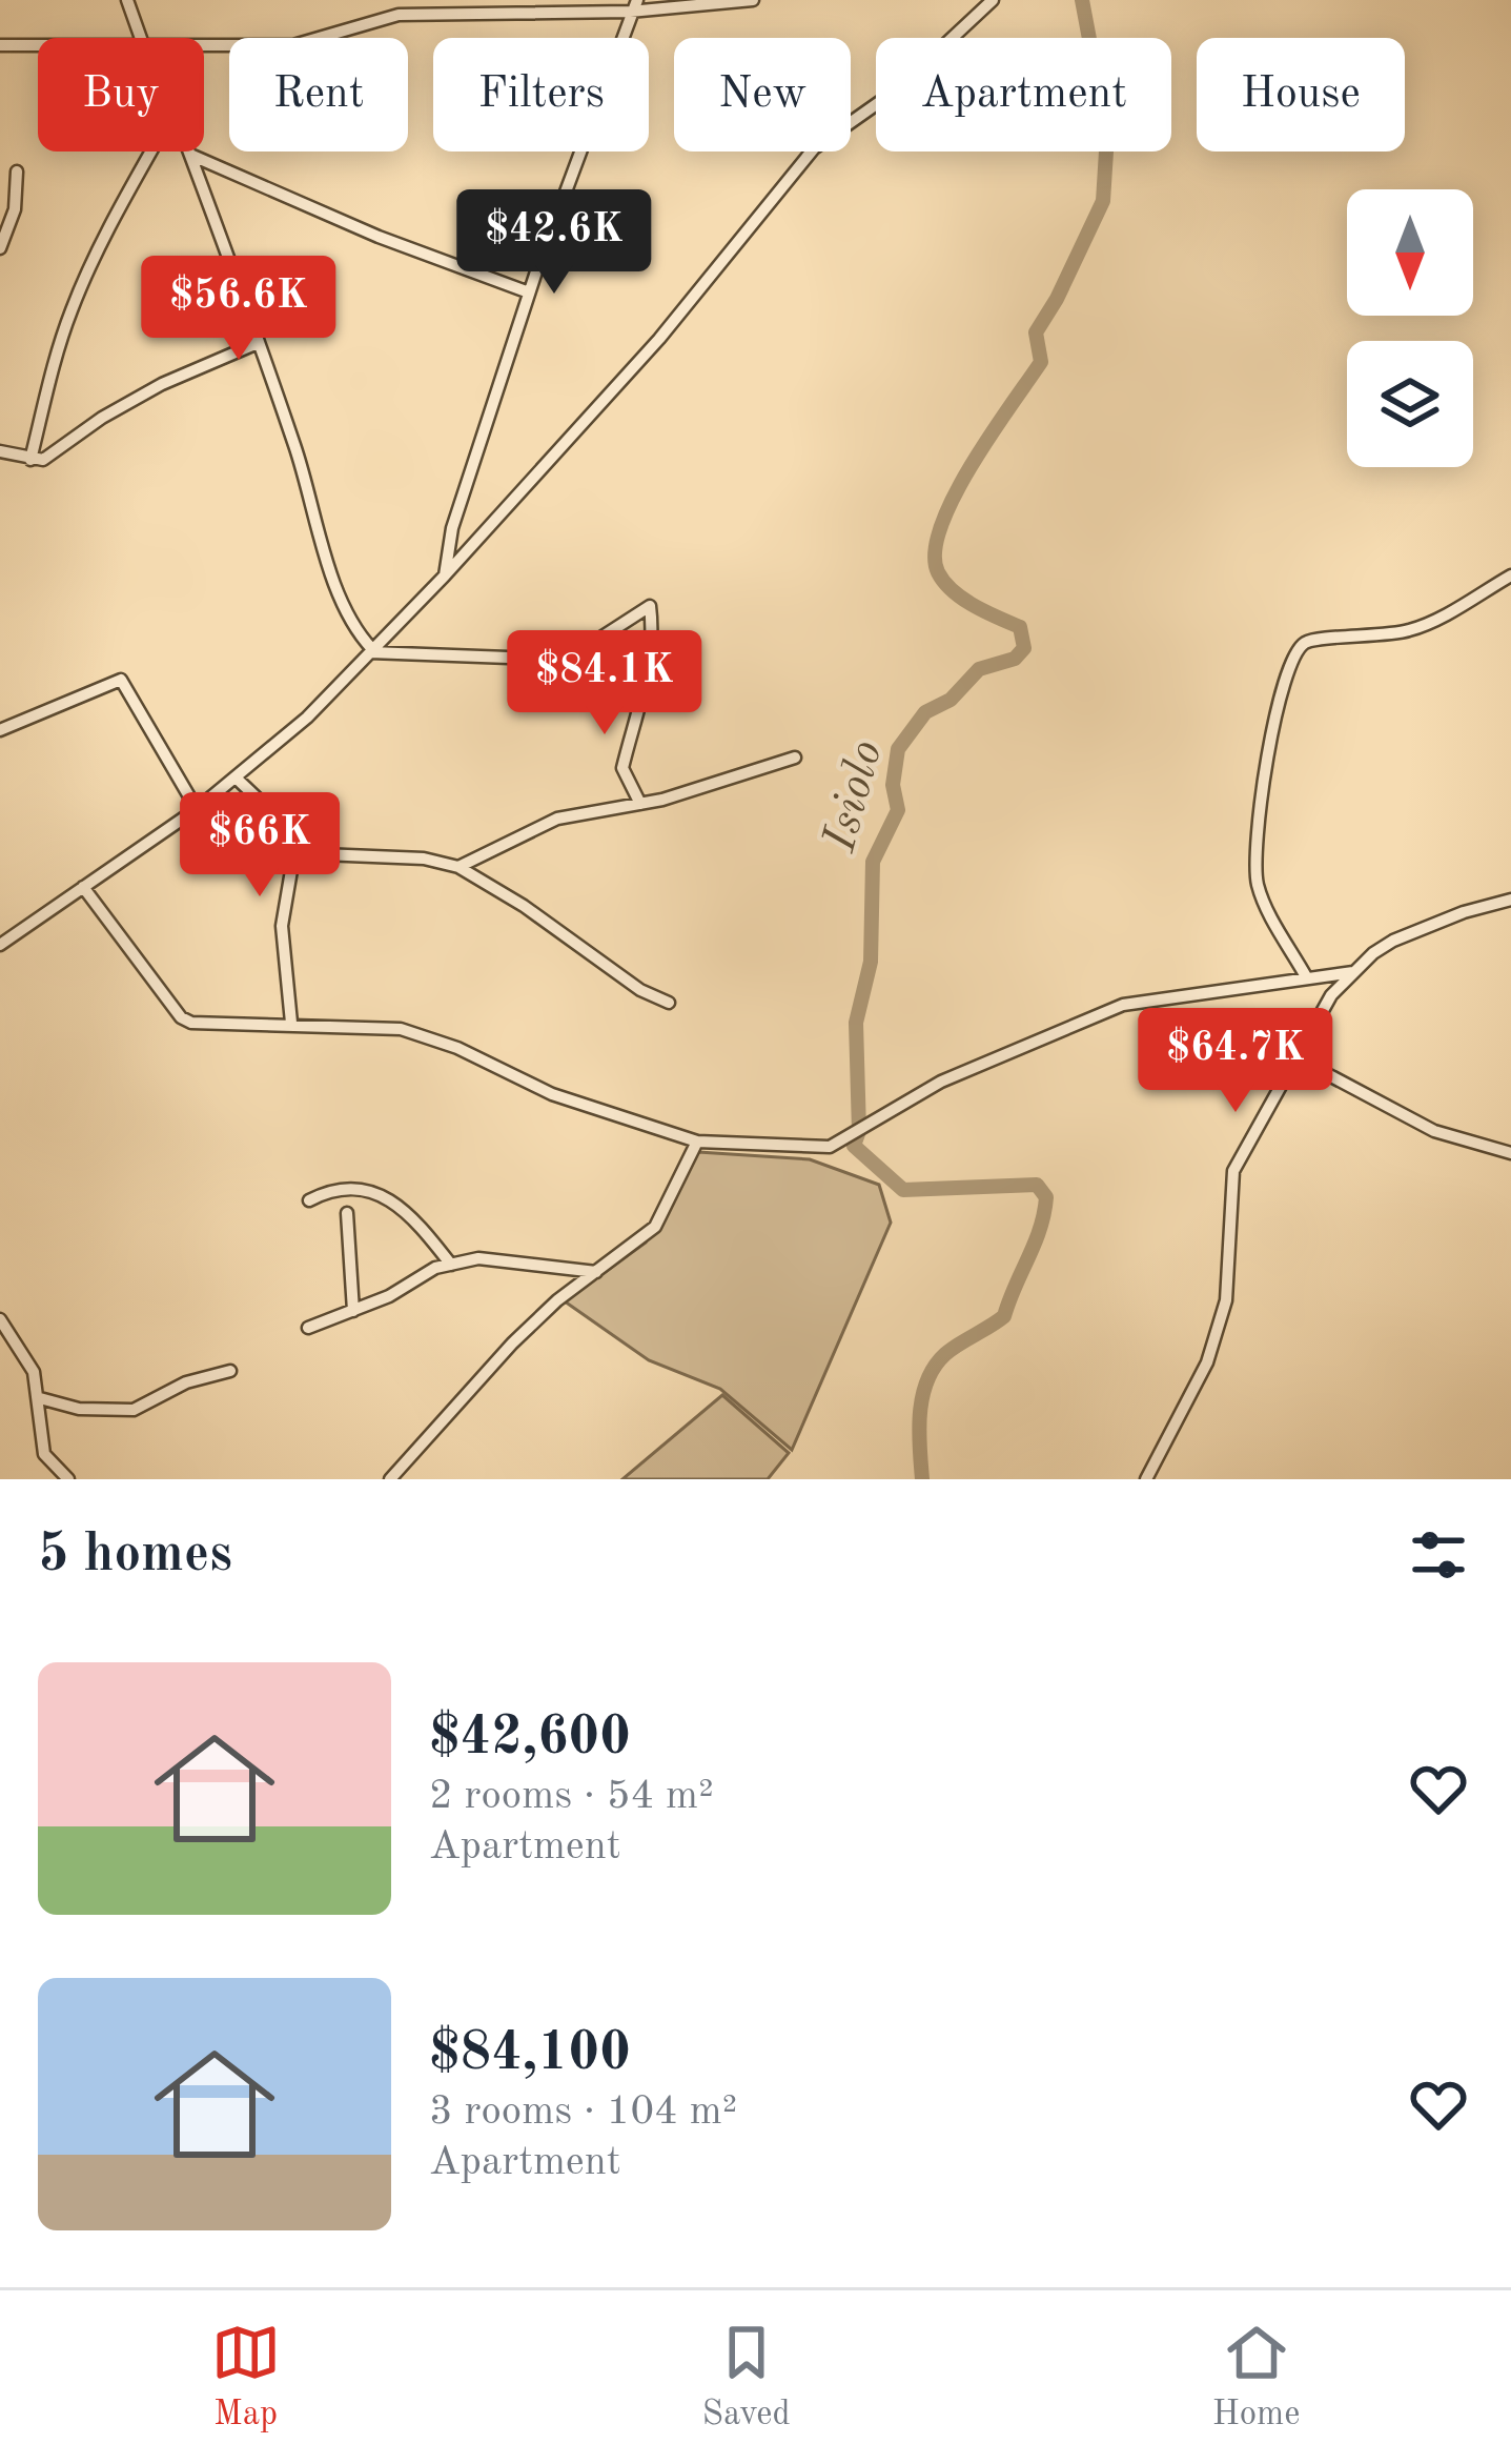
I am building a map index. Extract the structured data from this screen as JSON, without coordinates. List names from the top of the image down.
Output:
{
  "water": ["Isiolo"],
  "north": "bottom",
  "page": {
    "chip": [
      "Buy",
      "Rent",
      "Filters",
      "New",
      "Apartment",
      "House"
    ],
    "price": [
      "$42.6K",
      "$56.6K",
      "$84.1K",
      "$66K",
      "$64.7K"
    ],
    "heading": "5 homes",
    "list": [
      {
        "name": "$42,600",
        "note": "2 rooms · 54 m² · Apartment"
      },
      {
        "name": "$84,100",
        "note": "3 rooms · 104 m² · Apartment"
      }
    ],
    "tabs": ["Map", "Saved", "Home"]
  }
}
